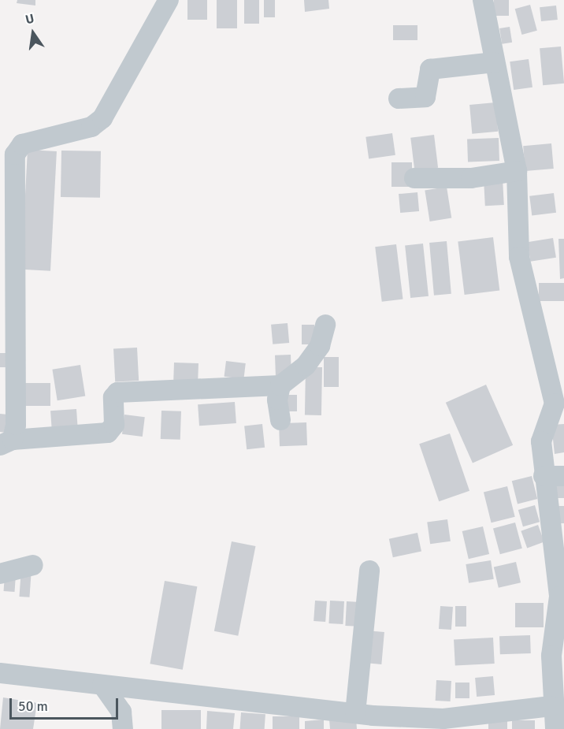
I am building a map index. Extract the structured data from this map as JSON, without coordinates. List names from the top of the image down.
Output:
{
  "scale_bar": "50 m",
  "north": "top"
}
